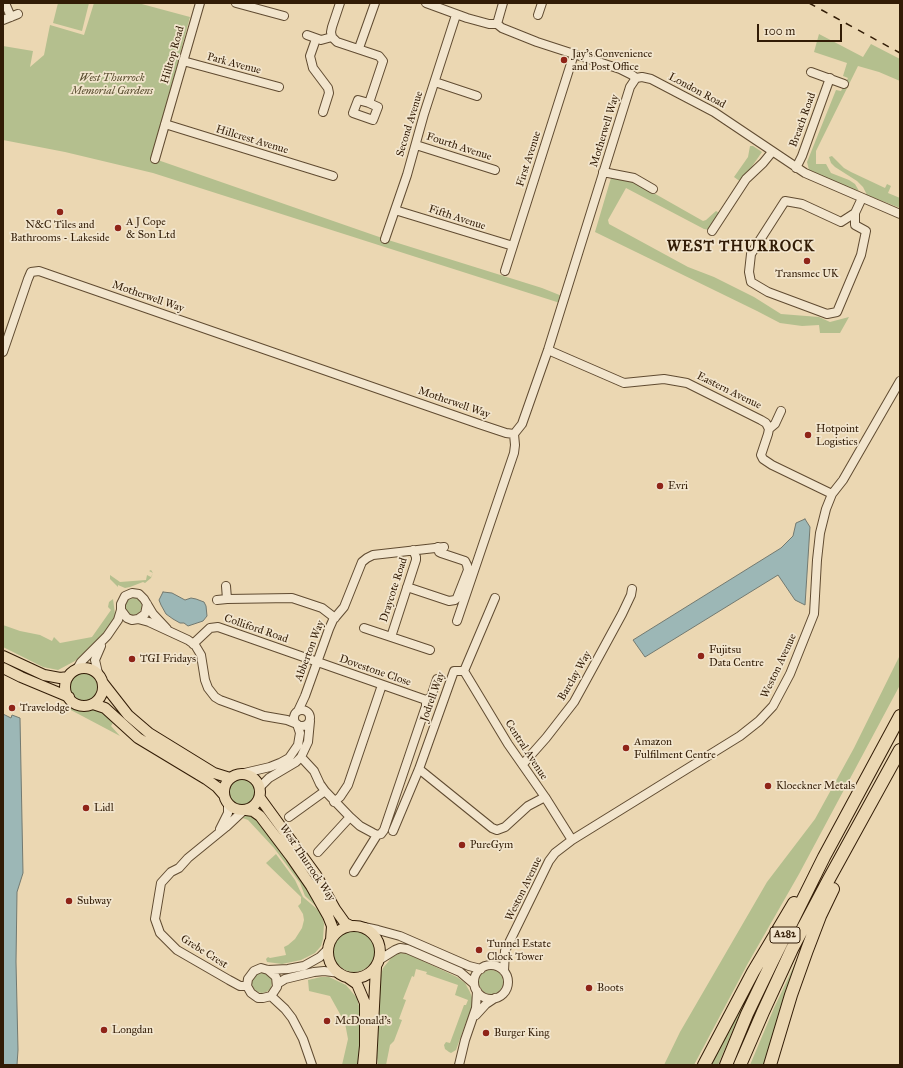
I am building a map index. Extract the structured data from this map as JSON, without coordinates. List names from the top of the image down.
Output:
{
  "streets": {
    "highway": ["A282"],
    "main road": ["West Thurrock Way"],
    "street": [
      "Hilltop Road",
      "Park Avenue",
      "London Road",
      "Breach Road",
      "Second Avenue",
      "Motherwell Way",
      "Hillcrest Avenue",
      "Fourth Avenue",
      "First Avenue",
      "Fifth Avenue",
      "Eastern Avenue",
      "Draycote Road",
      "Colliford Road",
      "Abberton Way",
      "Weston Avenue",
      "Dovestone Close",
      "Barclay Way",
      "Jodrell Way",
      "Central Avenue",
      "Grebe Crest"
    ]
  },
  "crossings": [
    ["Hilltop Road", "Park Avenue"],
    ["Hilltop Road", "Hillcrest Avenue"],
    ["London Road", "Breach Road"],
    ["London Road", "Second Avenue"],
    ["London Road", "Motherwell Way"],
    ["London Road", "First Avenue"],
    ["Second Avenue", "Fourth Avenue"],
    ["Second Avenue", "Fifth Avenue"],
    ["Motherwell Way", "Eastern Avenue"],
    ["First Avenue", "Fifth Avenue"],
    ["Draycote Road", "Abberton Way"],
    ["Colliford Road", "Abberton Way"],
    ["Colliford Road", "Dovestone Close"],
    ["Abberton Way", "Dovestone Close"],
    ["Weston Avenue", "Central Avenue"],
    ["Barclay Way", "Central Avenue"],
    ["Jodrell Way", "Central Avenue"],
    ["West Thurrock Way", "Grebe Crest"]
  ],
  "districts": ["WEST THURROCK"],
  "parks": ["West Thurrock Memorial Gardens"],
  "places": [
    "Jay's Convenience and Post Office",
    "N&C Tiles and Bathrooms - Lakeside",
    "A J Cope & Son Ltd",
    "Transmec UK",
    "Hotpoint Logistics",
    "Evri",
    "Fujitsu Data Centre",
    "TGI Fridays",
    "Travelodge",
    "Amazon Fulfilment Centre",
    "Kloeckner Metals",
    "Lidl",
    "PureGym",
    "Subway",
    "Tunnel Estate Clock Tower",
    "Boots",
    "McDonald's",
    "Longdan",
    "Burger King"
  ],
  "scale_bar": "100 m"
}
